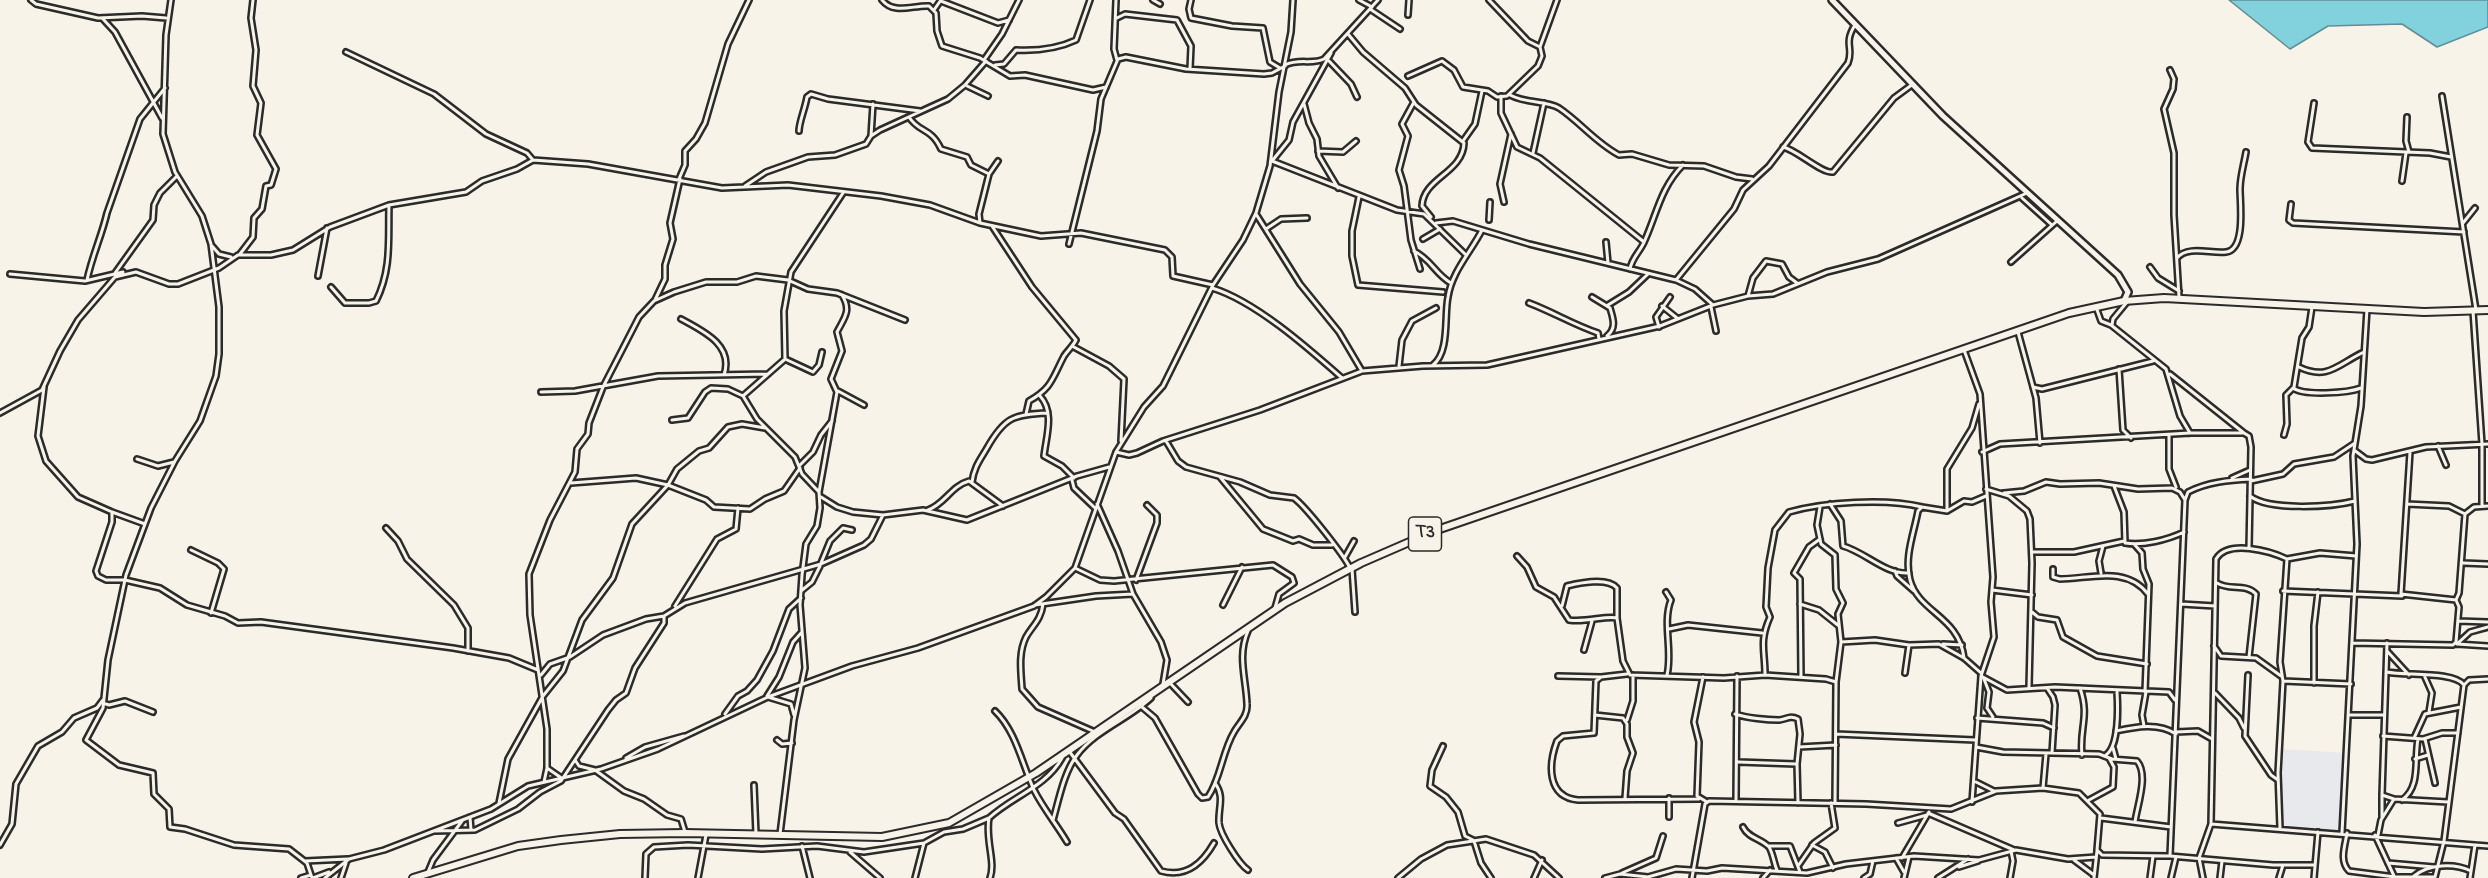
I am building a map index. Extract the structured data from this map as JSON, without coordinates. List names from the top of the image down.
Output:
{
  "streets": {
    "highway": ["T3"]
  }
}
